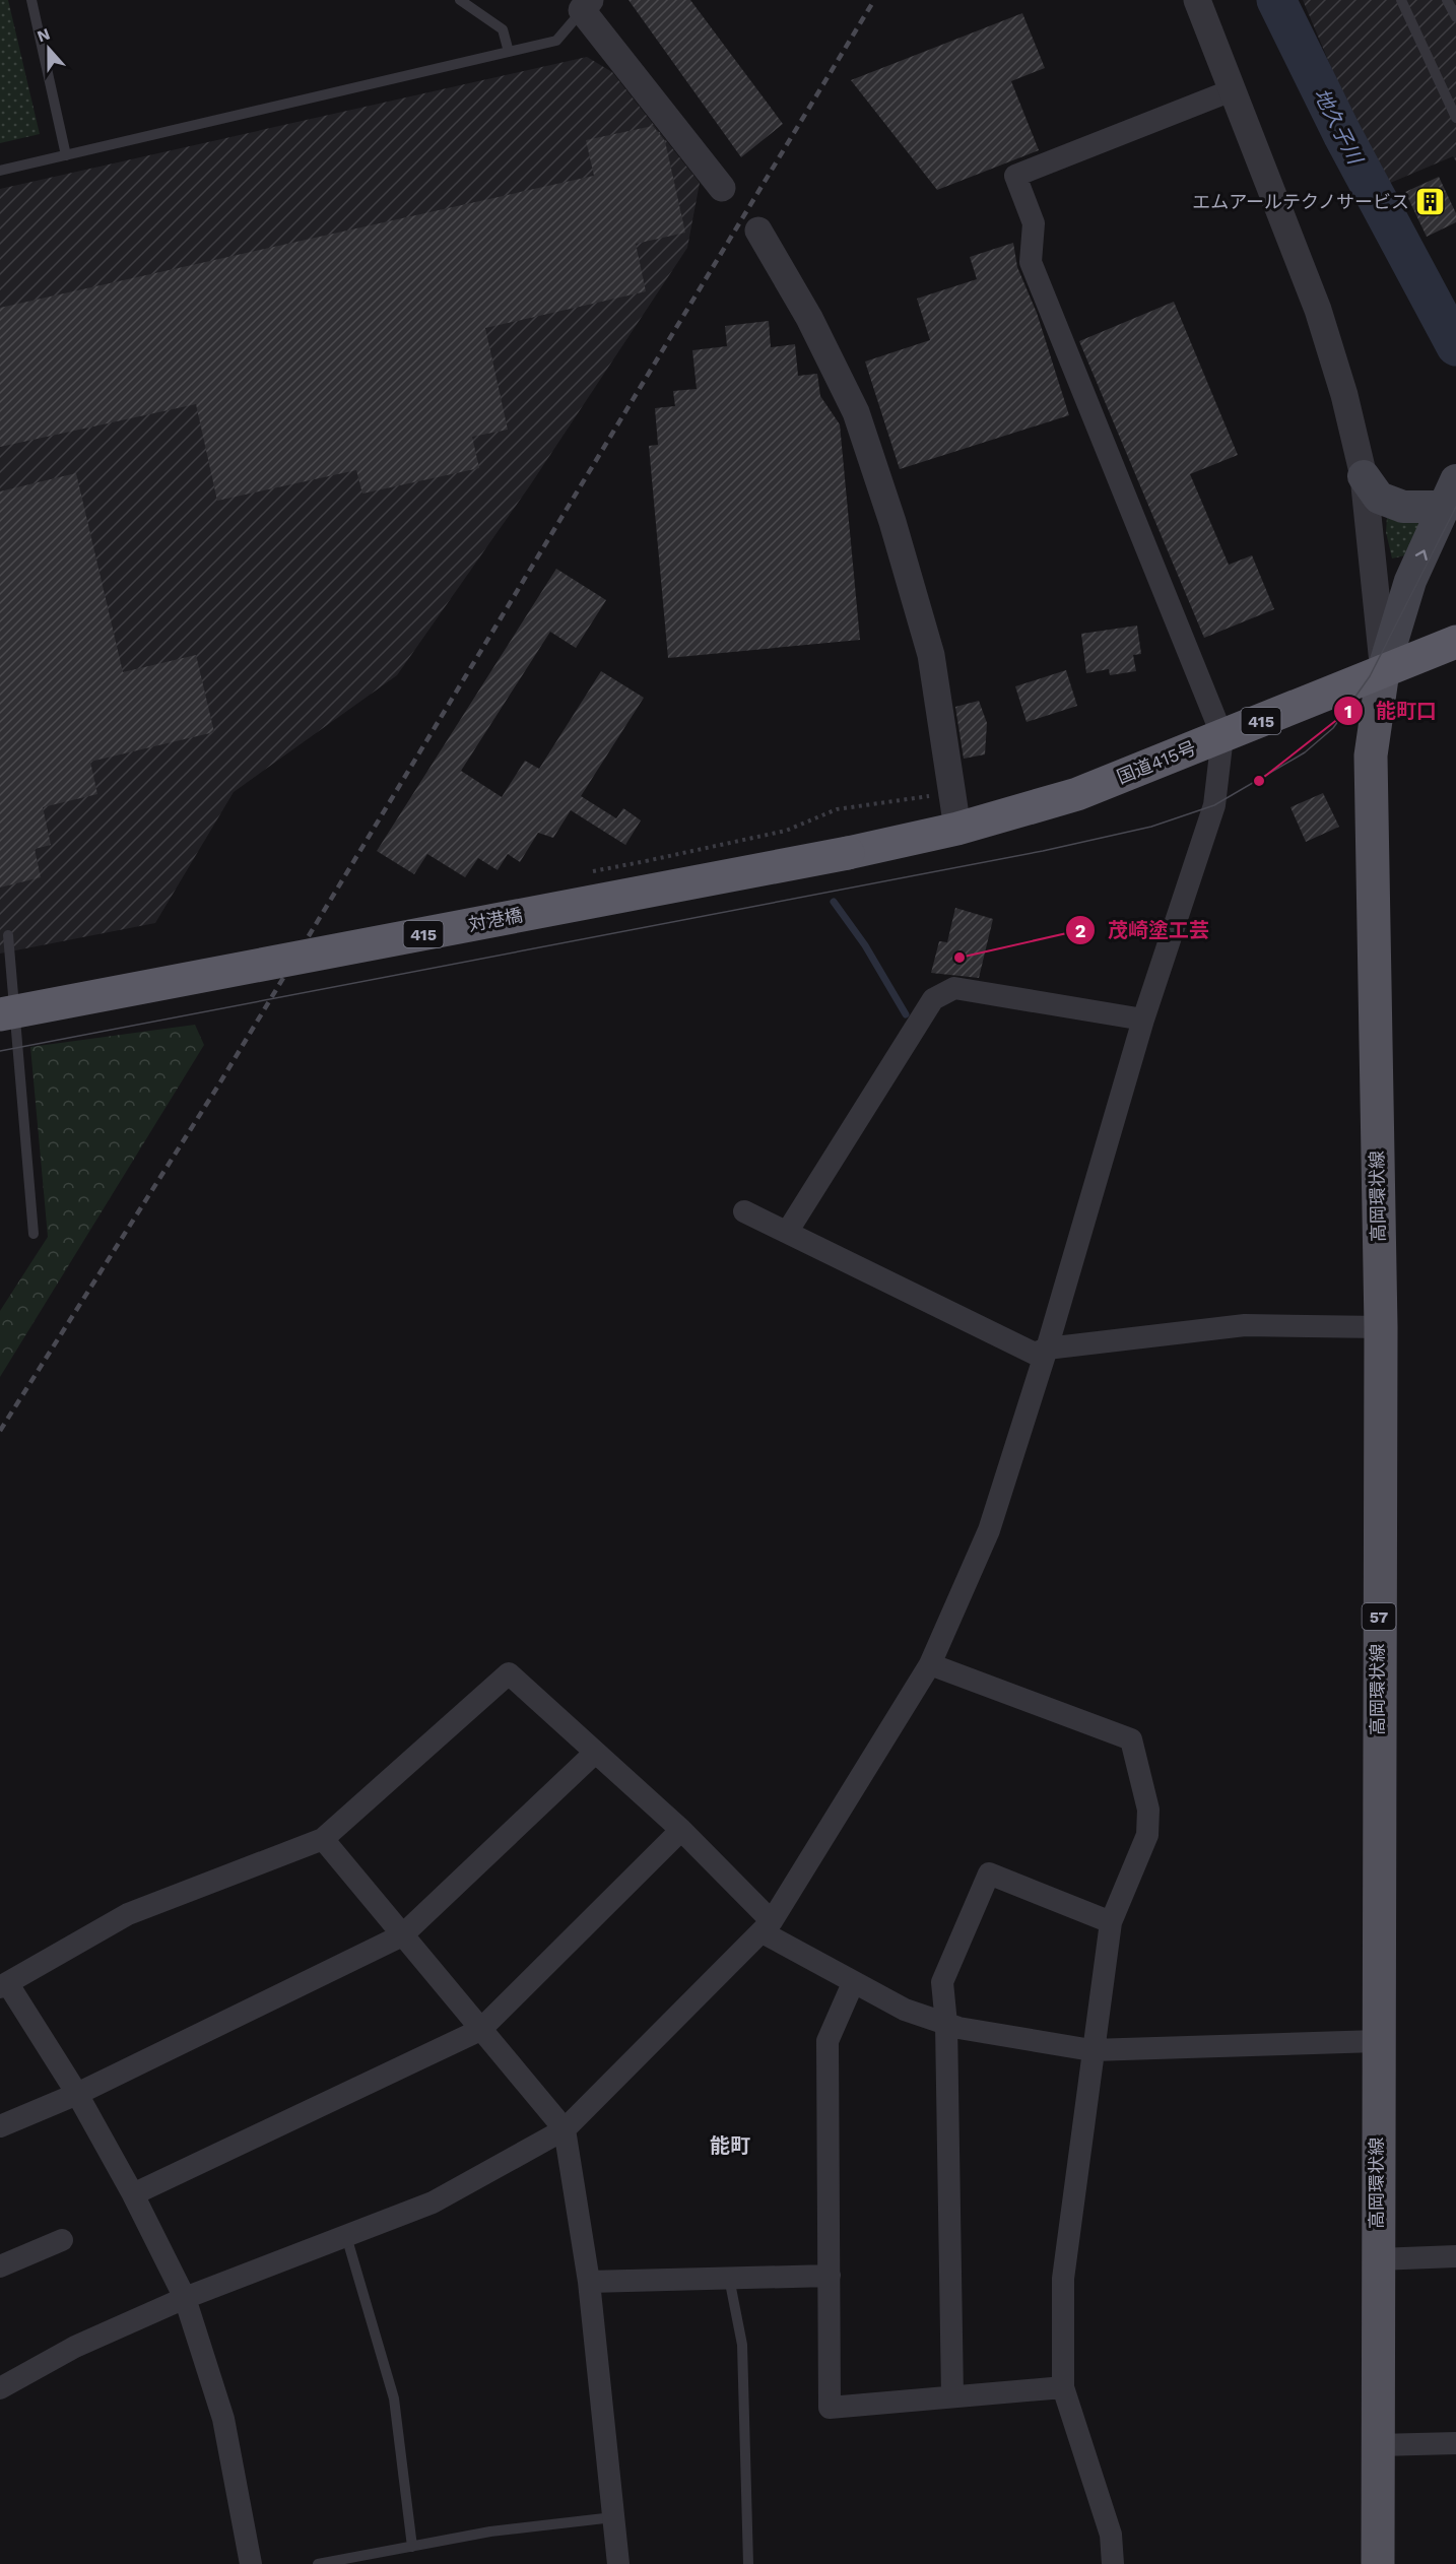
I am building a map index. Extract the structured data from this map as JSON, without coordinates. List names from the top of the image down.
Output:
{
  "streets": {
    "highway": ["415", "国道415号", "対港橋"],
    "main road": ["高岡環状線", "57"]
  },
  "crossings": [
    ["国道415号", "対港橋"],
    ["国道415号", "高岡環状線"]
  ],
  "districts": ["能町"],
  "water": ["地久子川"],
  "places": {
    "building": ["エムアールテクノサービス"],
    "other": ["能町口", "茂崎塗工芸"]
  },
  "north": "top"
}
